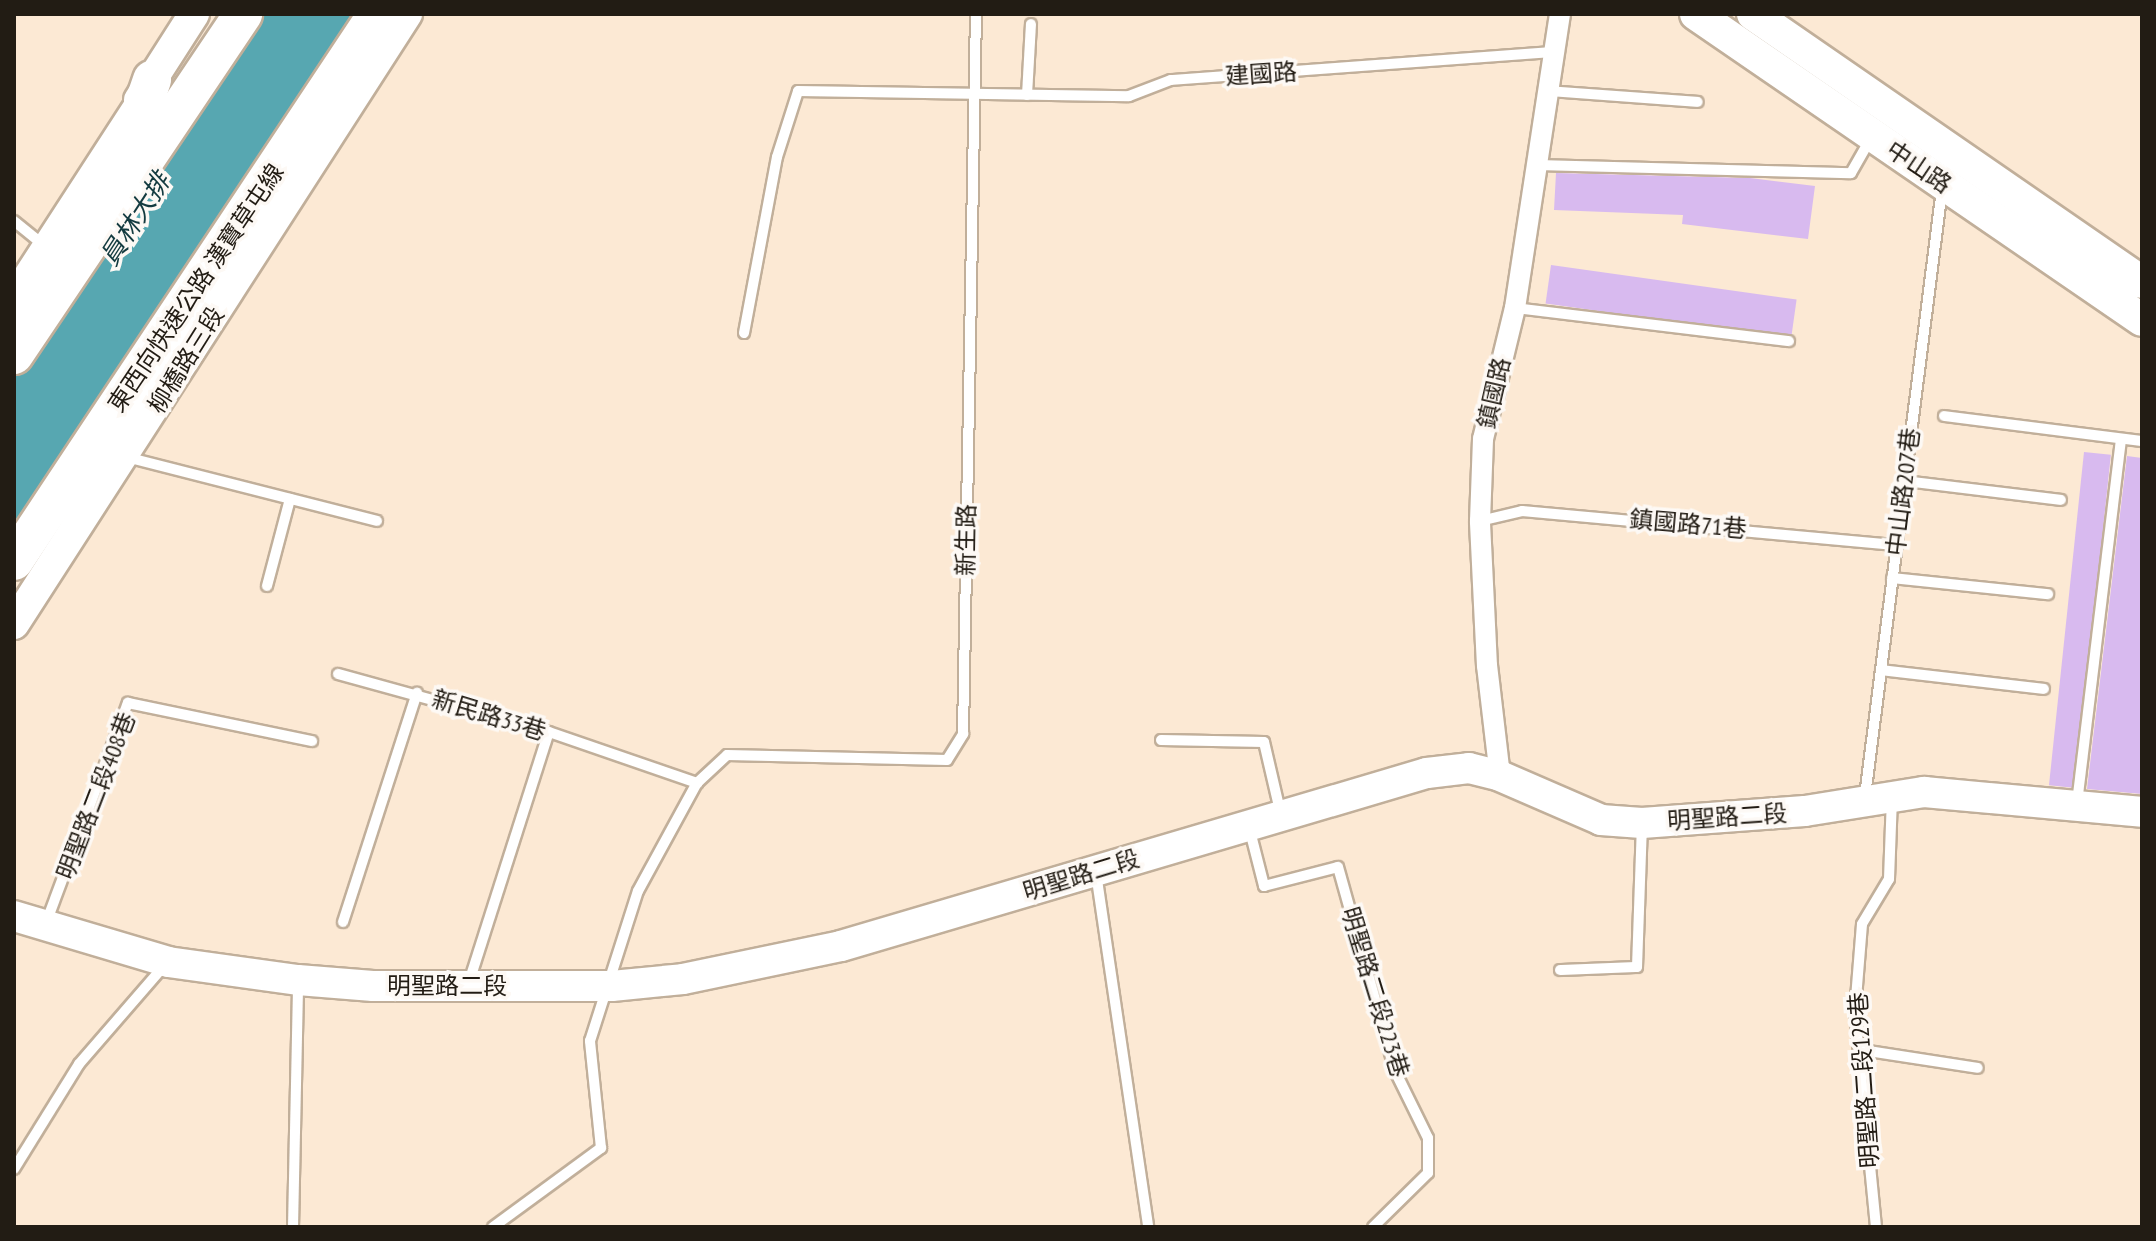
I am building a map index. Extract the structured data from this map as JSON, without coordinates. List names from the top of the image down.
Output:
{
  "streets": {
    "highway": ["東西向快速公路 漢寶草屯線"],
    "main road": ["中山路"],
    "street": ["柳橋路三段", "鎮國路", "明聖路二段"],
    "lane": [
      "建國路",
      "中山路207巷",
      "鎮國路71巷",
      "新生路",
      "新民路33巷",
      "明聖路二段408巷",
      "明聖路二段223巷",
      "明聖路二段129巷"
    ]
  },
  "crossings": [
    ["建國路", "鎮國路"],
    ["建國路", "新生路"],
    ["中山路", "中山路207巷"],
    ["鎮國路", "鎮國路71巷"],
    ["鎮國路", "明聖路二段"],
    ["中山路207巷", "鎮國路71巷"],
    ["中山路207巷", "明聖路二段"],
    ["中山路207巷", "明聖路二段129巷"],
    ["新生路", "新民路33巷"],
    ["明聖路二段408巷", "明聖路二段"],
    ["明聖路二段", "明聖路二段223巷"],
    ["明聖路二段", "明聖路二段129巷"]
  ],
  "water": ["員林大排"]
}
